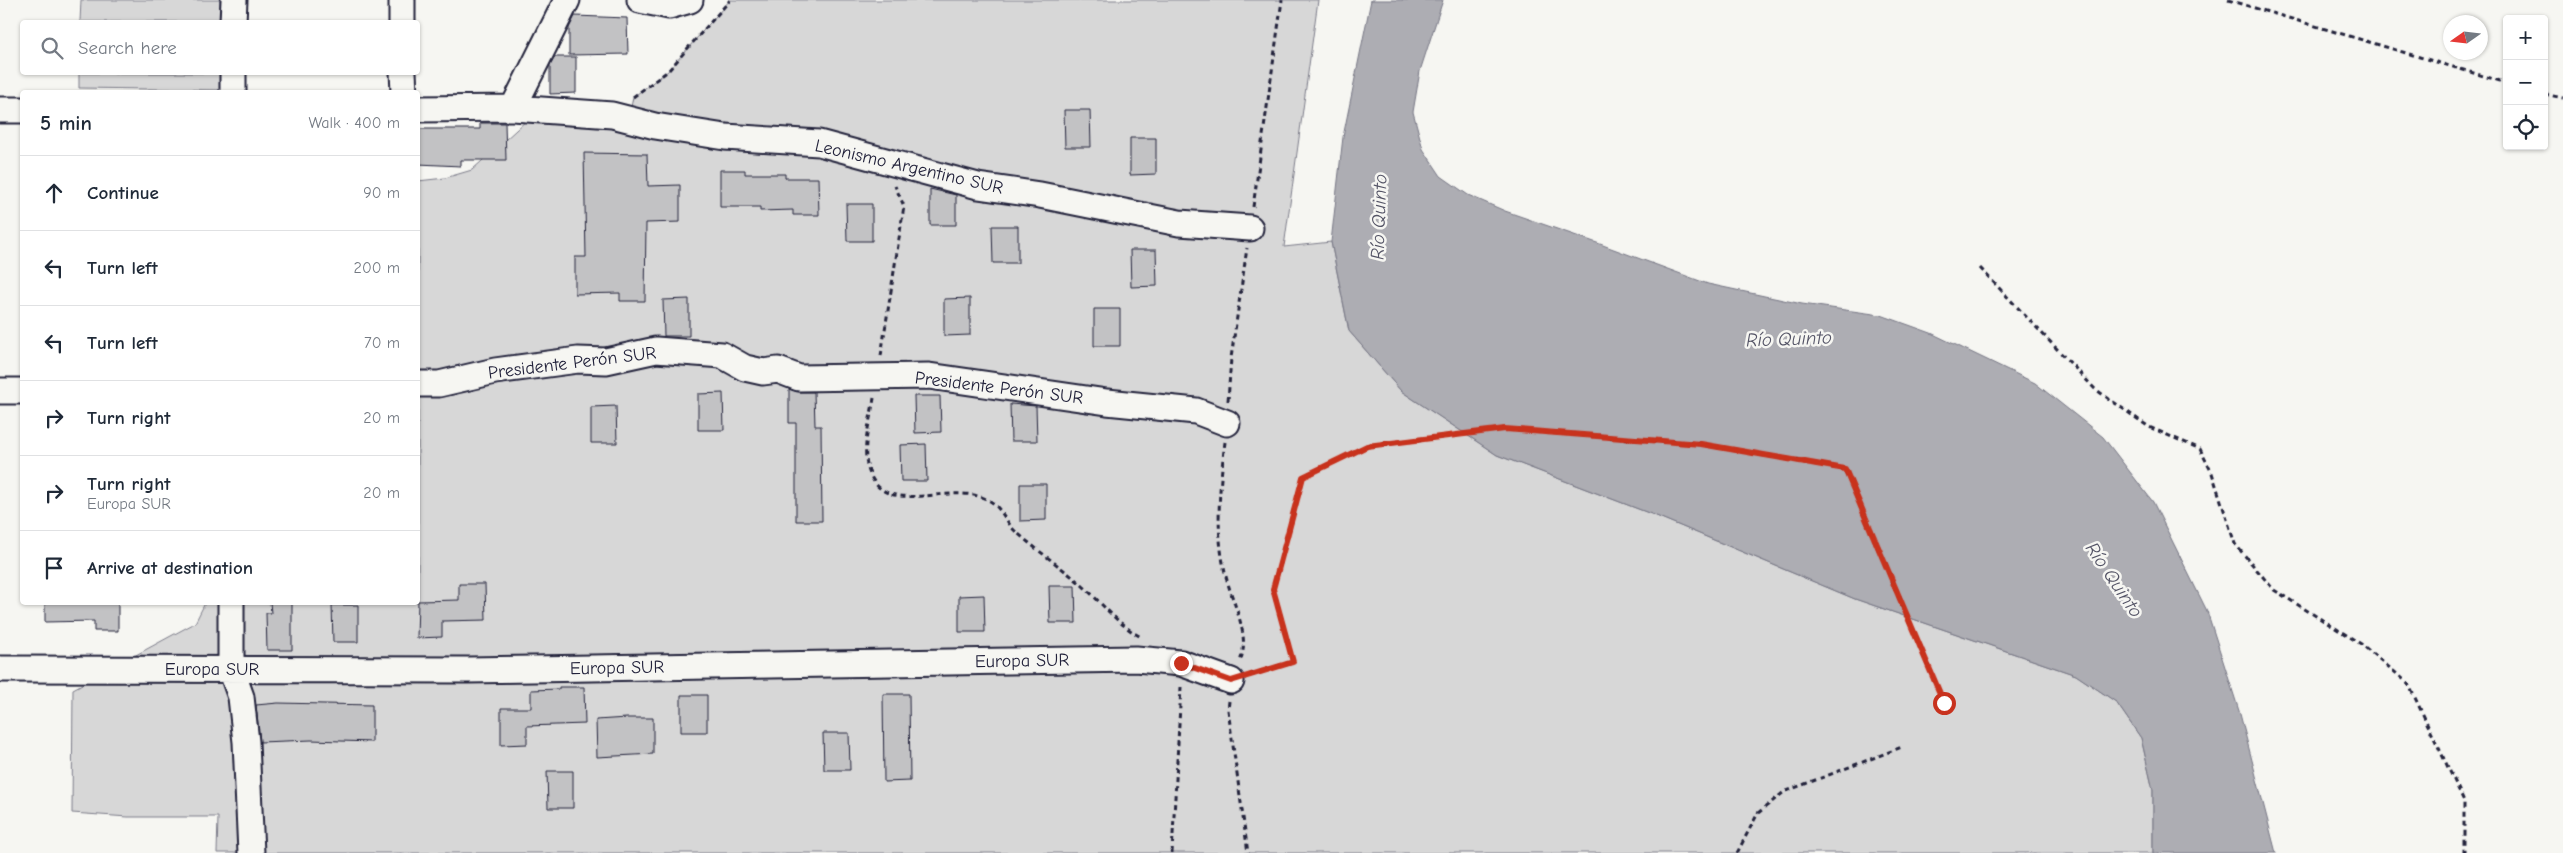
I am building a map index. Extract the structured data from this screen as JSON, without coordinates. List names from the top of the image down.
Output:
{
  "streets": {
    "street": ["Leonismo Argentino SUR", "Presidente Perón SUR", "Europa SUR"]
  },
  "water": ["Río Quinto"],
  "north": "left",
  "page": {
    "map_buttons": ["+", "−"],
    "search": "Search here",
    "heading": ["5 min", "Walk · 400 m"],
    "list": [
      ["Continue", "90 m"],
      ["Turn left", "200 m"],
      ["Turn left", "70 m"],
      ["Turn right", "20 m"],
      ["Turn right", "Europa SUR", "20 m"],
      "Arrive at destination"
    ]
  }
}
